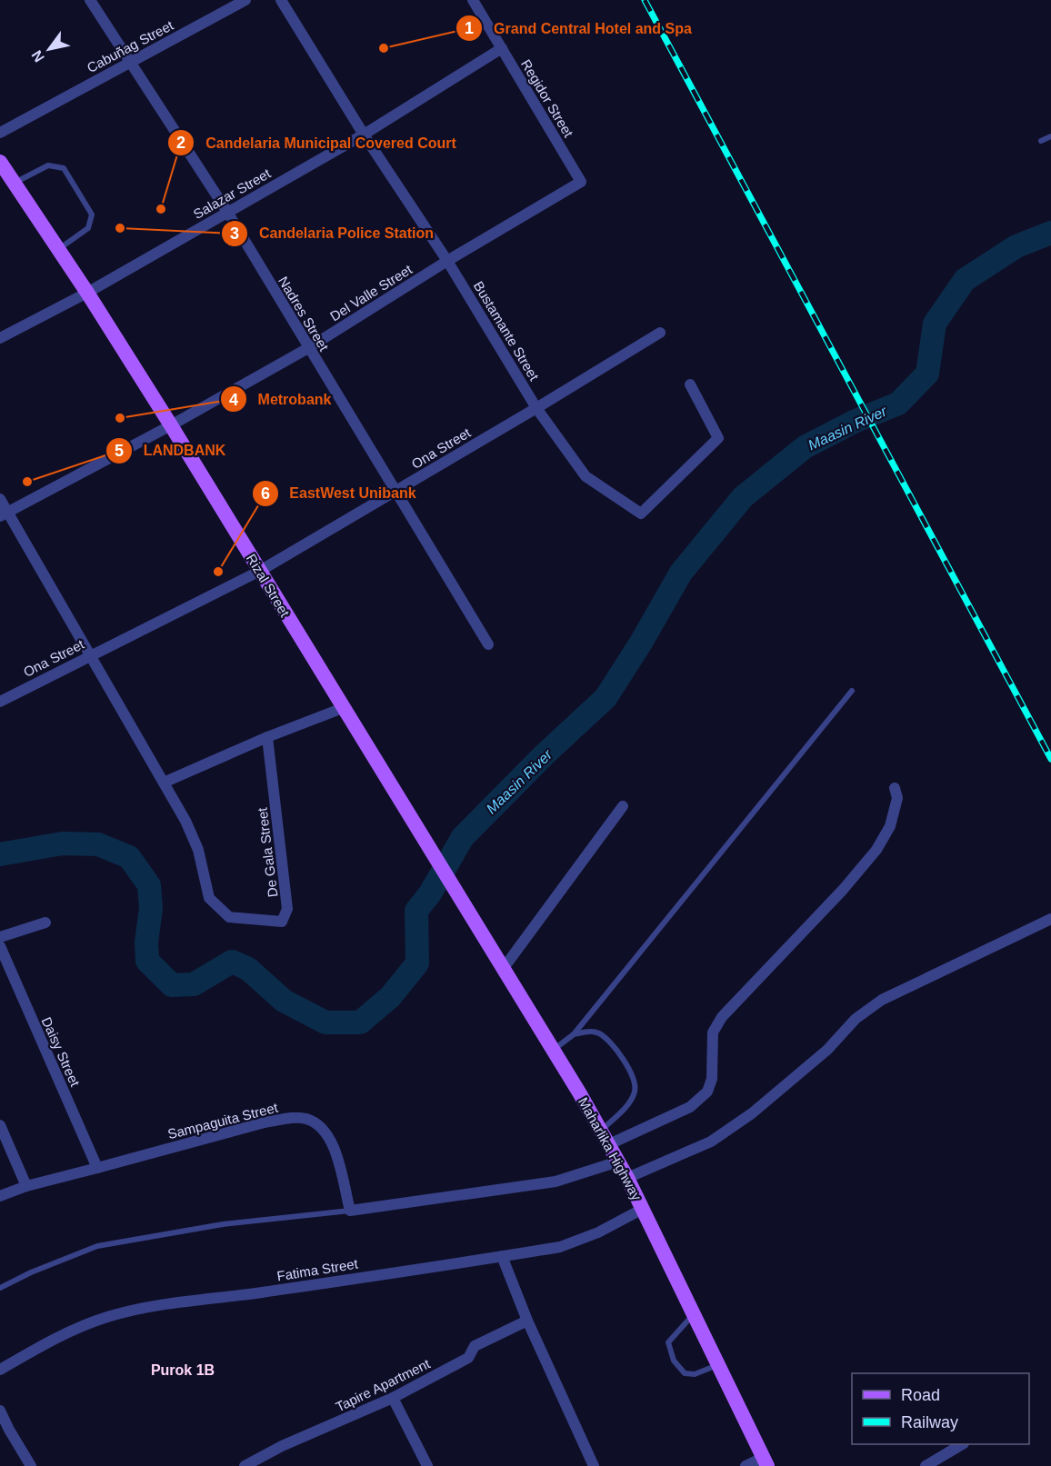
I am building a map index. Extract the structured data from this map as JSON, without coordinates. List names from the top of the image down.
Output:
{
  "streets": {
    "main road": ["Rizal Street", "Maharlika Highway"],
    "street": [
      "Cabuñag Street",
      "Regidor Street",
      "Salazar Street",
      "Del Valle Street",
      "Nadres Street",
      "Bustamante Street",
      "Ona Street",
      "De Gala Street",
      "Daisy Street",
      "Sampaguita Street",
      "Fatima Street",
      "Tapire Apartment"
    ]
  },
  "crossings": [
    ["Cabuñag Street", "Nadres Street"],
    ["Regidor Street", "Salazar Street"],
    ["Regidor Street", "Del Valle Street"],
    ["Salazar Street", "Nadres Street"],
    ["Salazar Street", "Bustamante Street"],
    ["Salazar Street", "Rizal Street"],
    ["Del Valle Street", "Nadres Street"],
    ["Del Valle Street", "Bustamante Street"],
    ["Del Valle Street", "Rizal Street"],
    ["Del Valle Street", "De Gala Street"],
    ["Nadres Street", "Ona Street"],
    ["Bustamante Street", "Ona Street"],
    ["Ona Street", "Rizal Street"],
    ["Ona Street", "De Gala Street"],
    ["Rizal Street", "Maharlika Highway"],
    ["Daisy Street", "Sampaguita Street"],
    ["Maharlika Highway", "Fatima Street"]
  ],
  "districts": ["Purok 1B"],
  "water": ["Maasin River"],
  "places": [
    "Grand Central Hotel and Spa",
    "Candelaria Municipal Covered Court",
    "Candelaria Police Station",
    "Metrobank",
    "LANDBANK",
    "EastWest Unibank"
  ],
  "legend": ["Road", "Railway"],
  "north": "bottom left"
}
